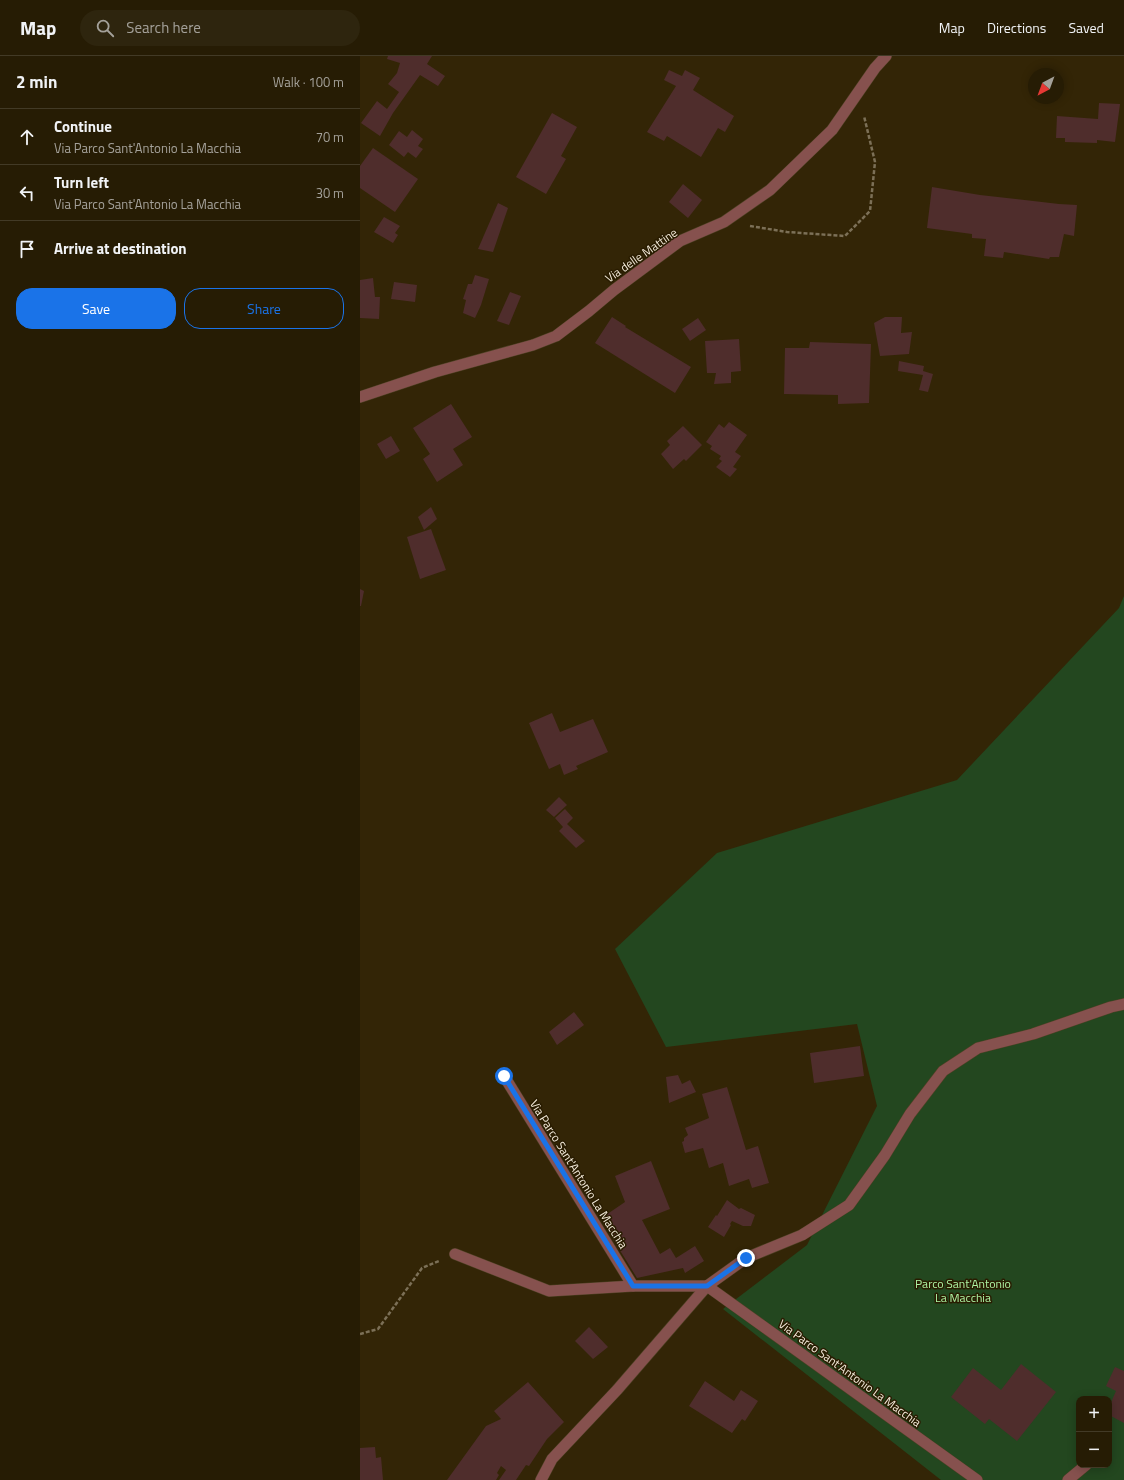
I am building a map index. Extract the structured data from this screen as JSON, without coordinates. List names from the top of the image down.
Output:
{
  "streets": {
    "street": ["Via delle Mattine", "Via Parco Sant'Antonio La Macchia"]
  },
  "parks": ["Parco Sant'Antonio La Macchia"],
  "north": "bottom left",
  "page": {
    "header": "Map",
    "search": "Search here",
    "nav": ["Map", "Directions", "Saved"],
    "heading": ["2 min", "Walk · 100 m"],
    "list": [
      ["Continue", "Via Parco Sant'Antonio La Macchia", "70 m"],
      ["Turn left", "Via Parco Sant'Antonio La Macchia", "30 m"],
      "Arrive at destination"
    ],
    "buttons": ["Save", "Share"],
    "map_buttons": ["+", "−"]
  }
}
